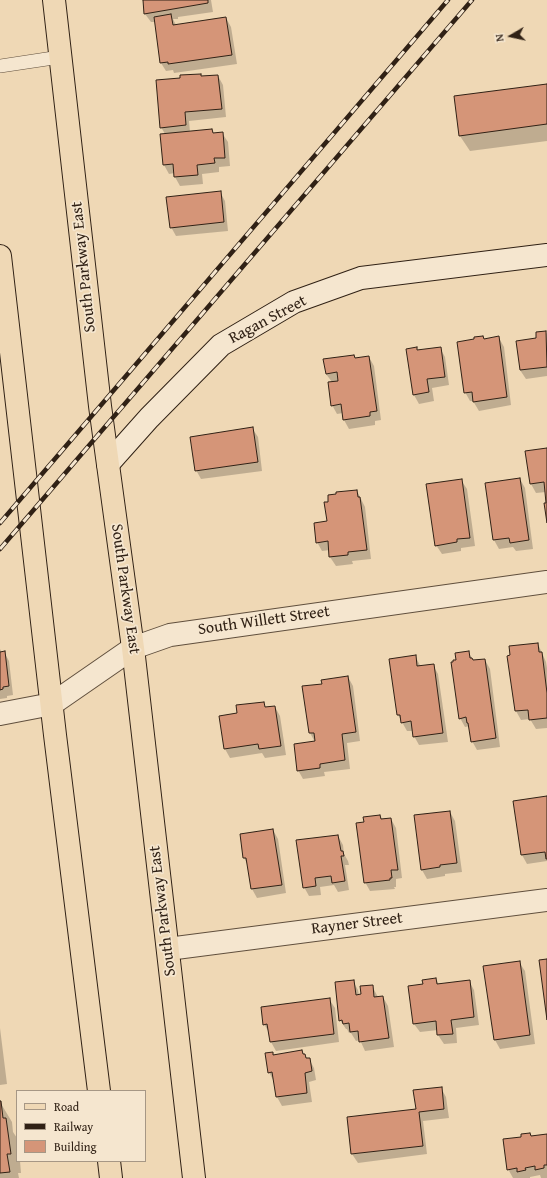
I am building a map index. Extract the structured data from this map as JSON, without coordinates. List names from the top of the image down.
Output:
{
  "streets": {
    "main road": ["South Parkway East"],
    "street": ["Ragan Street", "South Willett Street", "Rayner Street"]
  },
  "crossings": [
    ["South Parkway East", "Ragan Street"],
    ["South Parkway East", "South Willett Street"],
    ["South Parkway East", "Rayner Street"]
  ],
  "legend": ["Road", "Railway", "Building"],
  "north": "left"
}
